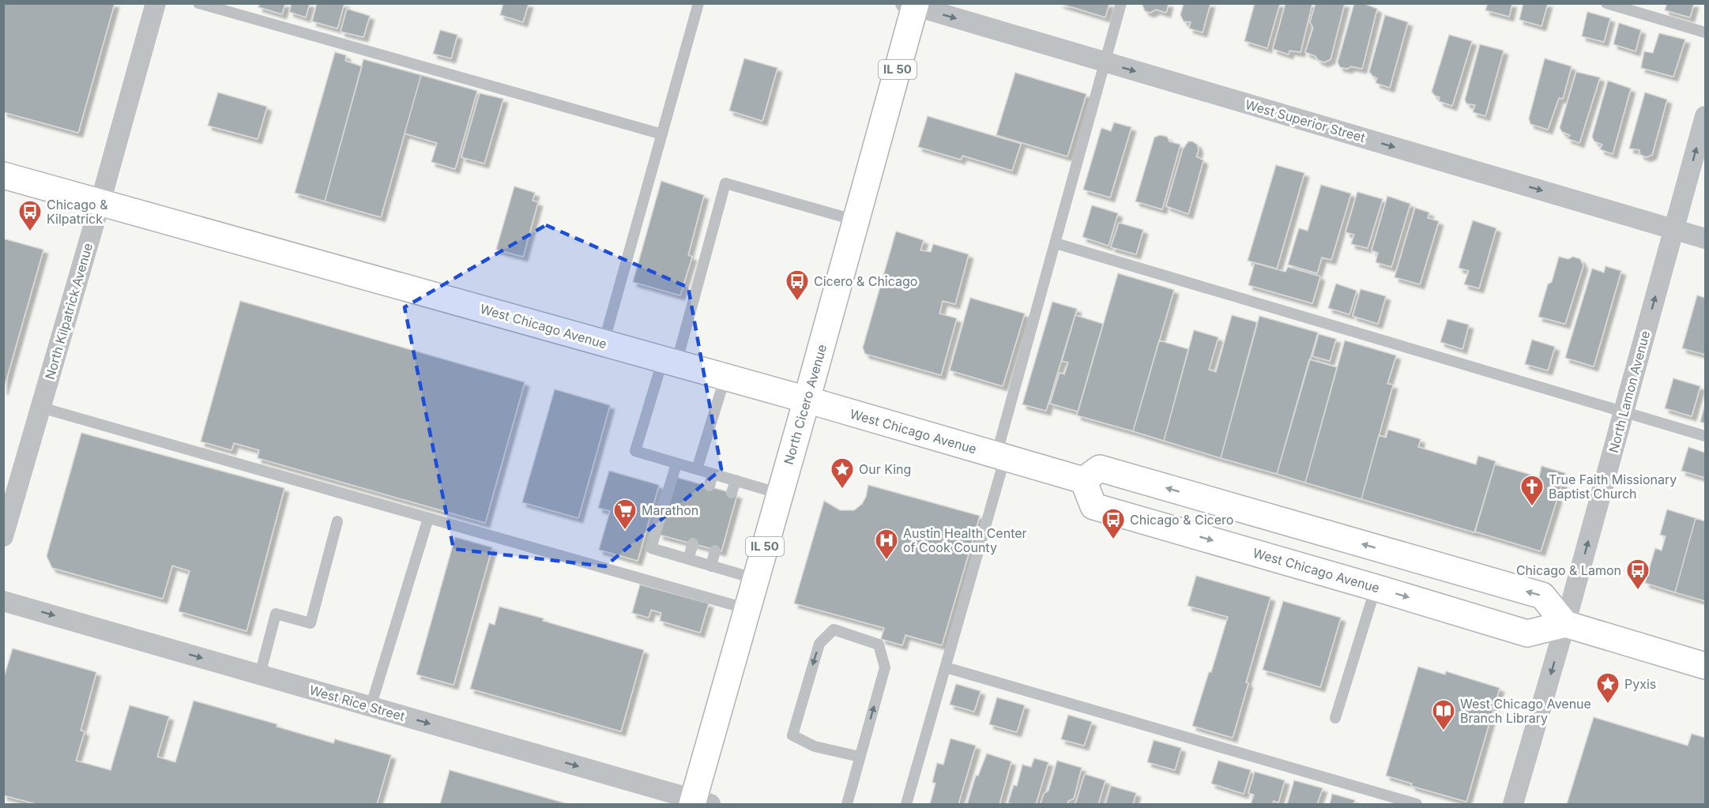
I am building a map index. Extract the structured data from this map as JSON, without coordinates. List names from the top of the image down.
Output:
{
  "streets": {
    "main road": ["IL 50", "West Chicago Avenue", "North Cicero Avenue"],
    "street": [
      "West Superior Street",
      "North Kilpatrick Avenue",
      "North Lamon Avenue",
      "West Rice Street"
    ]
  },
  "crossings": [
    ["West Superior Street", "North Lamon Avenue"],
    ["West Superior Street", "North Cicero Avenue"],
    ["North Kilpatrick Avenue", "West Chicago Avenue"],
    ["West Chicago Avenue", "North Lamon Avenue"],
    ["West Chicago Avenue", "North Cicero Avenue"],
    ["North Cicero Avenue", "West Rice Street"]
  ],
  "one_way": ["West Superior Street", "West Rice Street"],
  "places": {
    "bus stop": [
      "Chicago & Kilpatrick",
      "Cicero & Chicago",
      "Chicago & Cicero",
      "Chicago & Lamon"
    ],
    "place": ["Our King", "Pyxis"],
    "church": ["True Faith Missionary Baptist Church"],
    "supermarket": ["Marathon"],
    "hospital": ["Austin Health Center of Cook County"],
    "library": ["West Chicago Avenue Branch Library"]
  }
}
